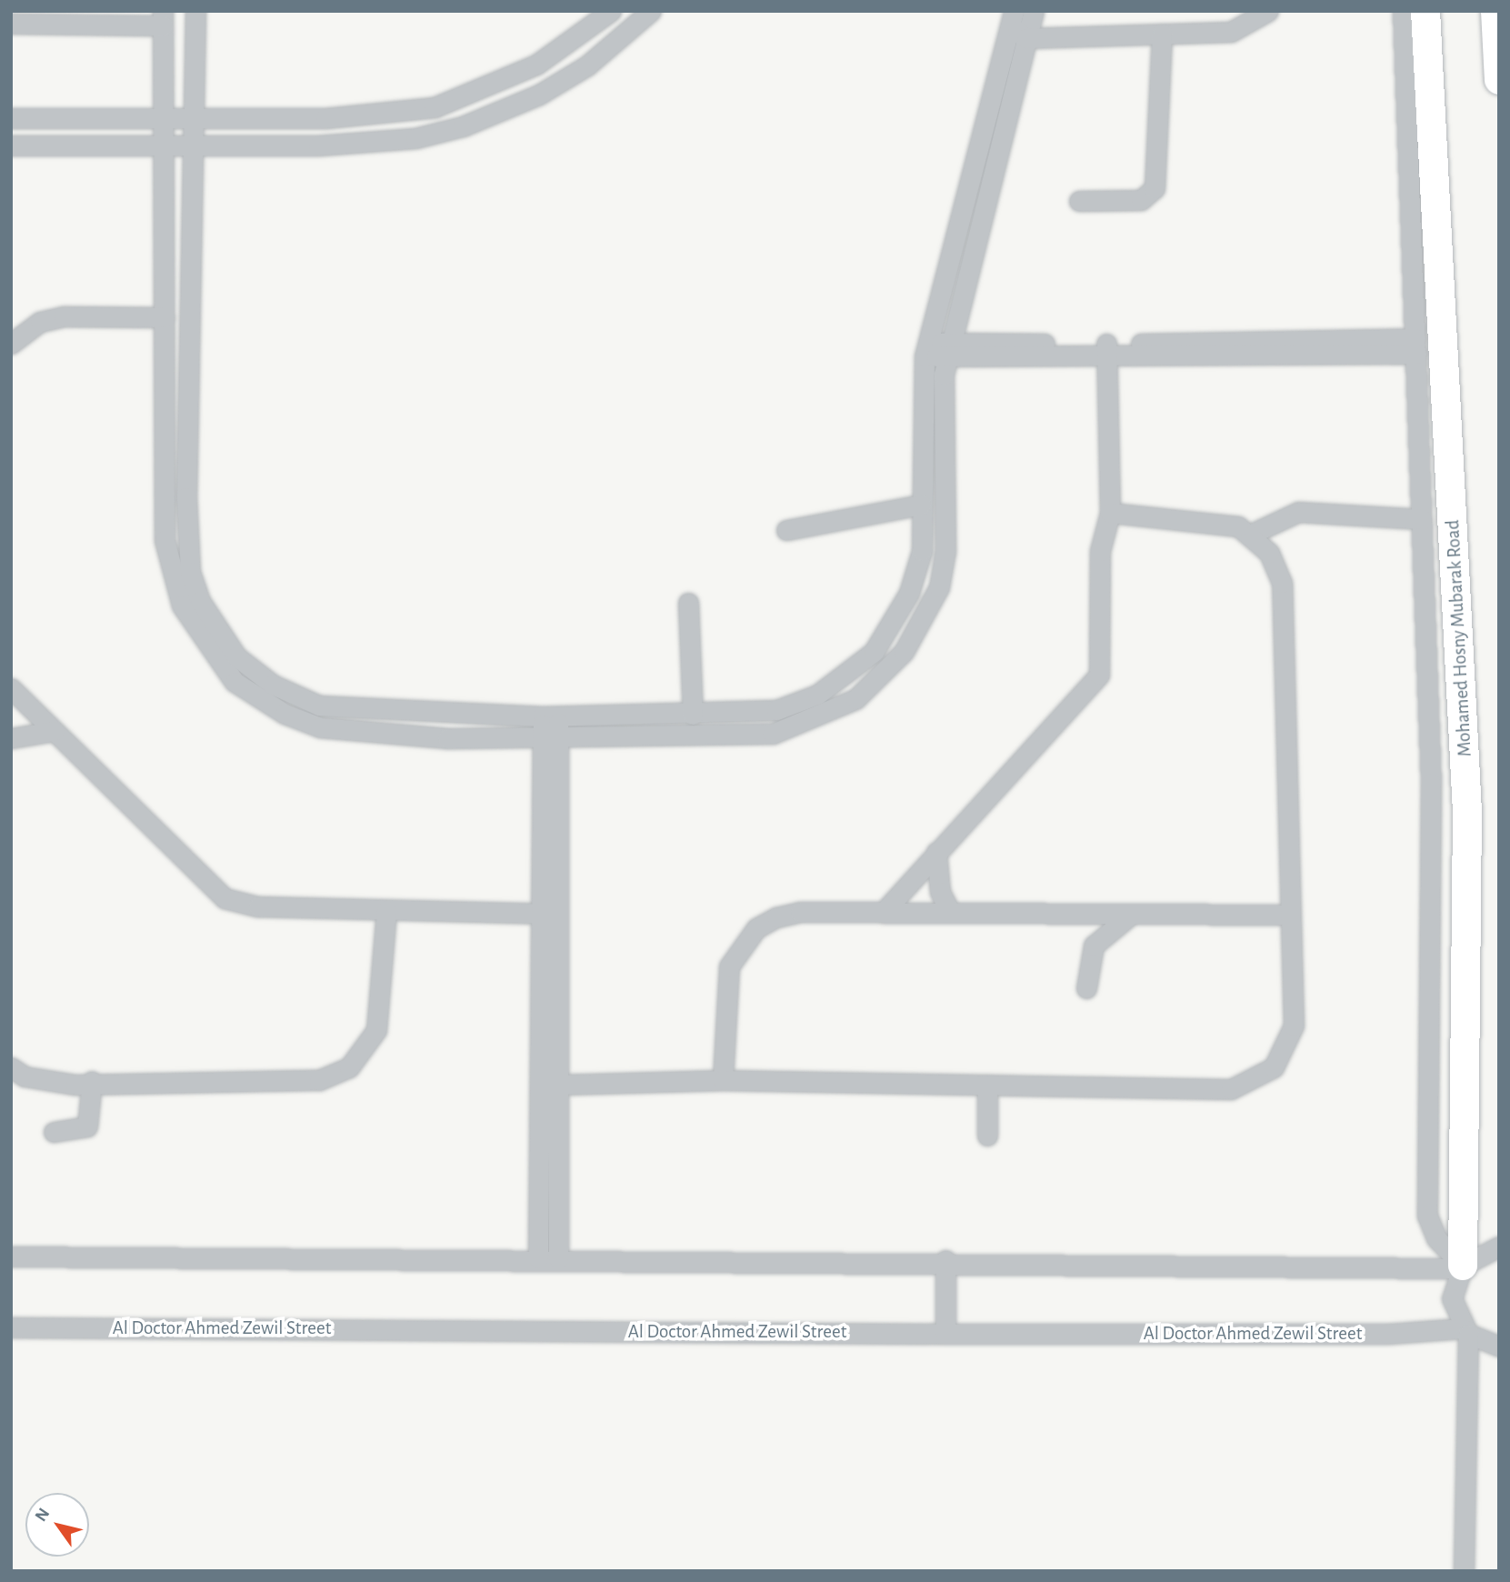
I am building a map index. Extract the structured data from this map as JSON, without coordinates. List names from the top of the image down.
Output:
{
  "streets": {
    "highway": ["Mohamed Hosny Mubarak Road"],
    "street": ["Al Doctor Ahmed Zewil Street"]
  },
  "north": "top left"
}
